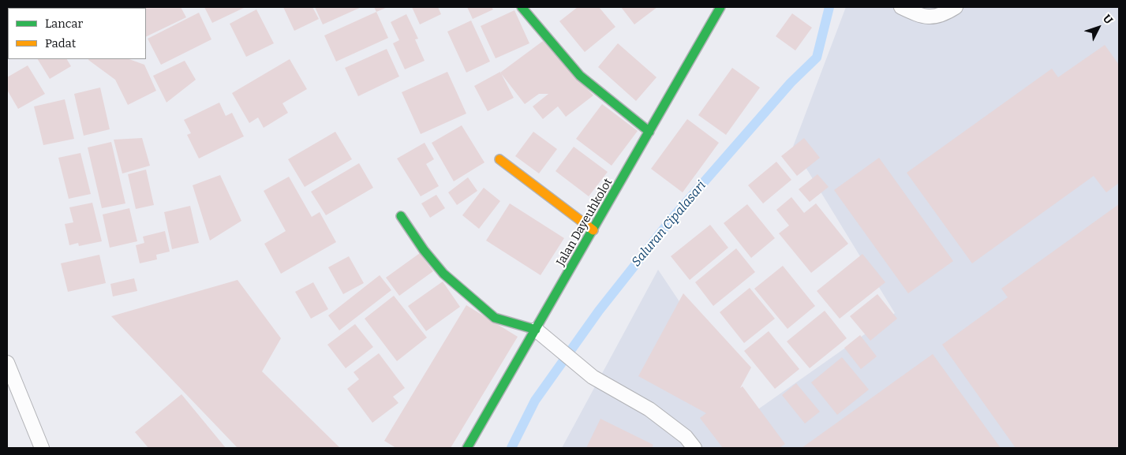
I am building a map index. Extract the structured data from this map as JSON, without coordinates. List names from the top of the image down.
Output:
{
  "streets": {
    "main road": ["Jalan Dayeuhkolot"]
  },
  "water": ["Saluran Cipalasari"],
  "legend": ["Lancar", "Padat"],
  "north": "top right"
}
